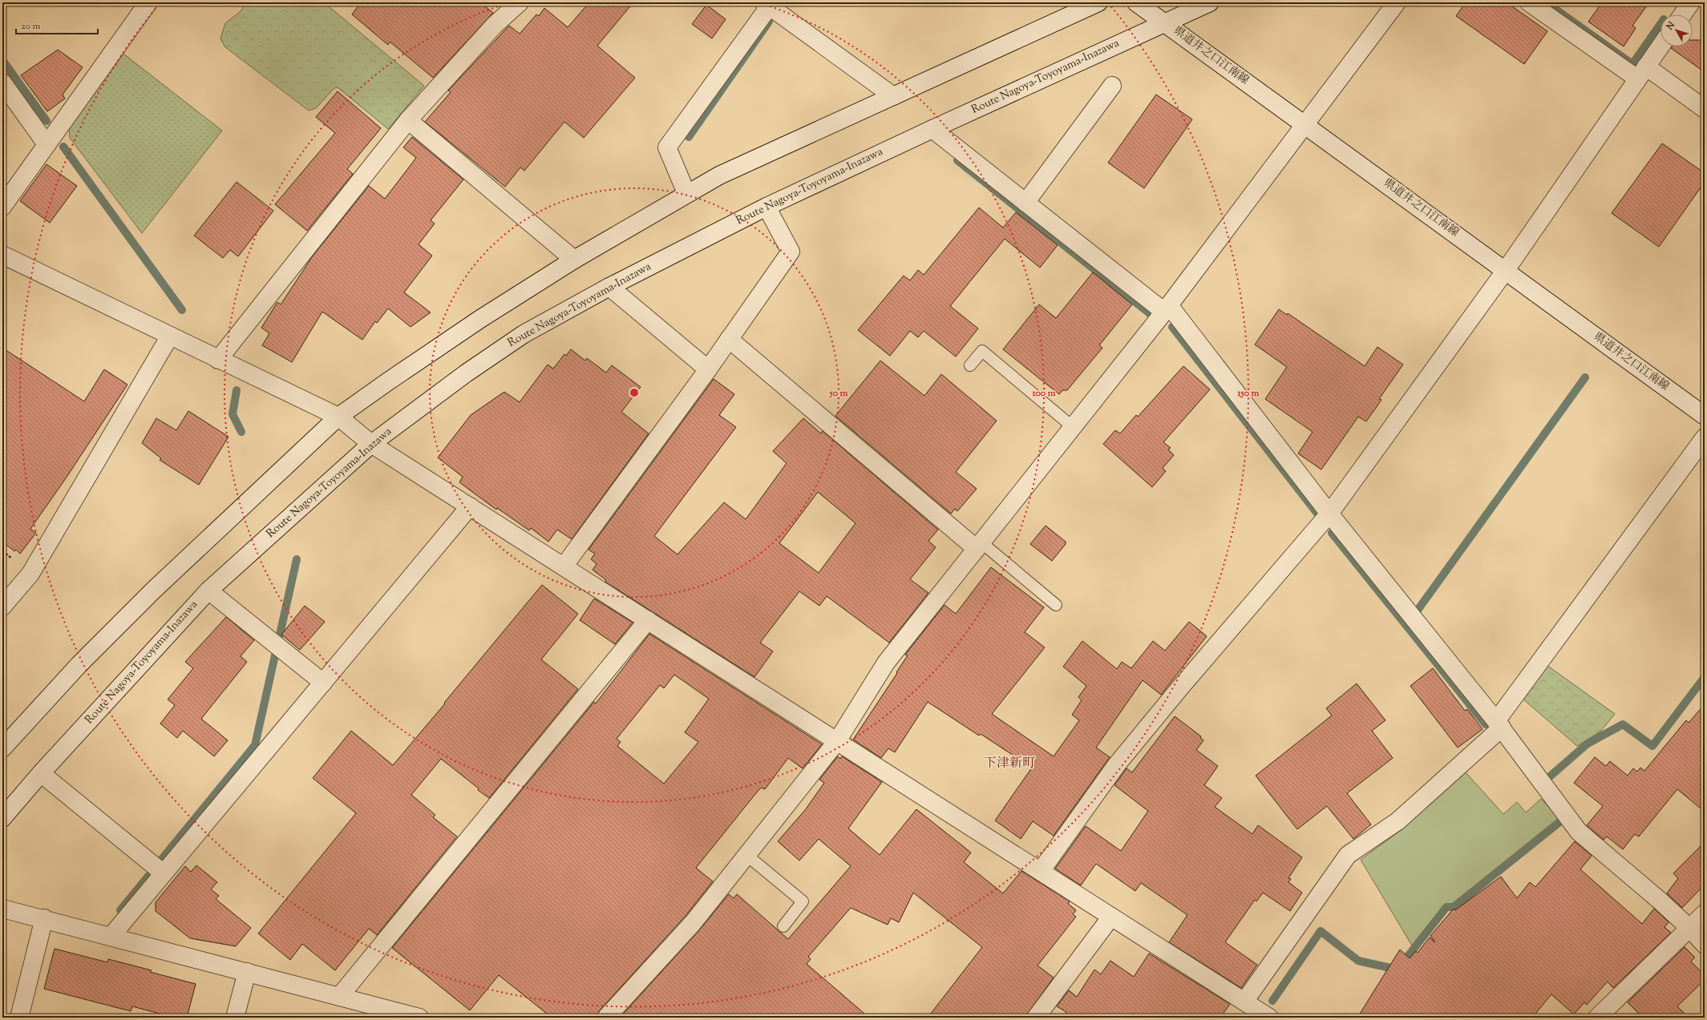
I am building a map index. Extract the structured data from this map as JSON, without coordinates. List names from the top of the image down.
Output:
{
  "streets": {
    "street": ["県道井之口江南線", "Route Nagoya-Toyoyama-Inazawa"]
  },
  "crossings": [
    ["県道井之口江南線", "Route Nagoya-Toyoyama-Inazawa"]
  ],
  "districts": ["下津新町"],
  "scale_bar": "20 m",
  "north": "top left",
  "rings": ["50 m", "100 m", "150 m"]
}
